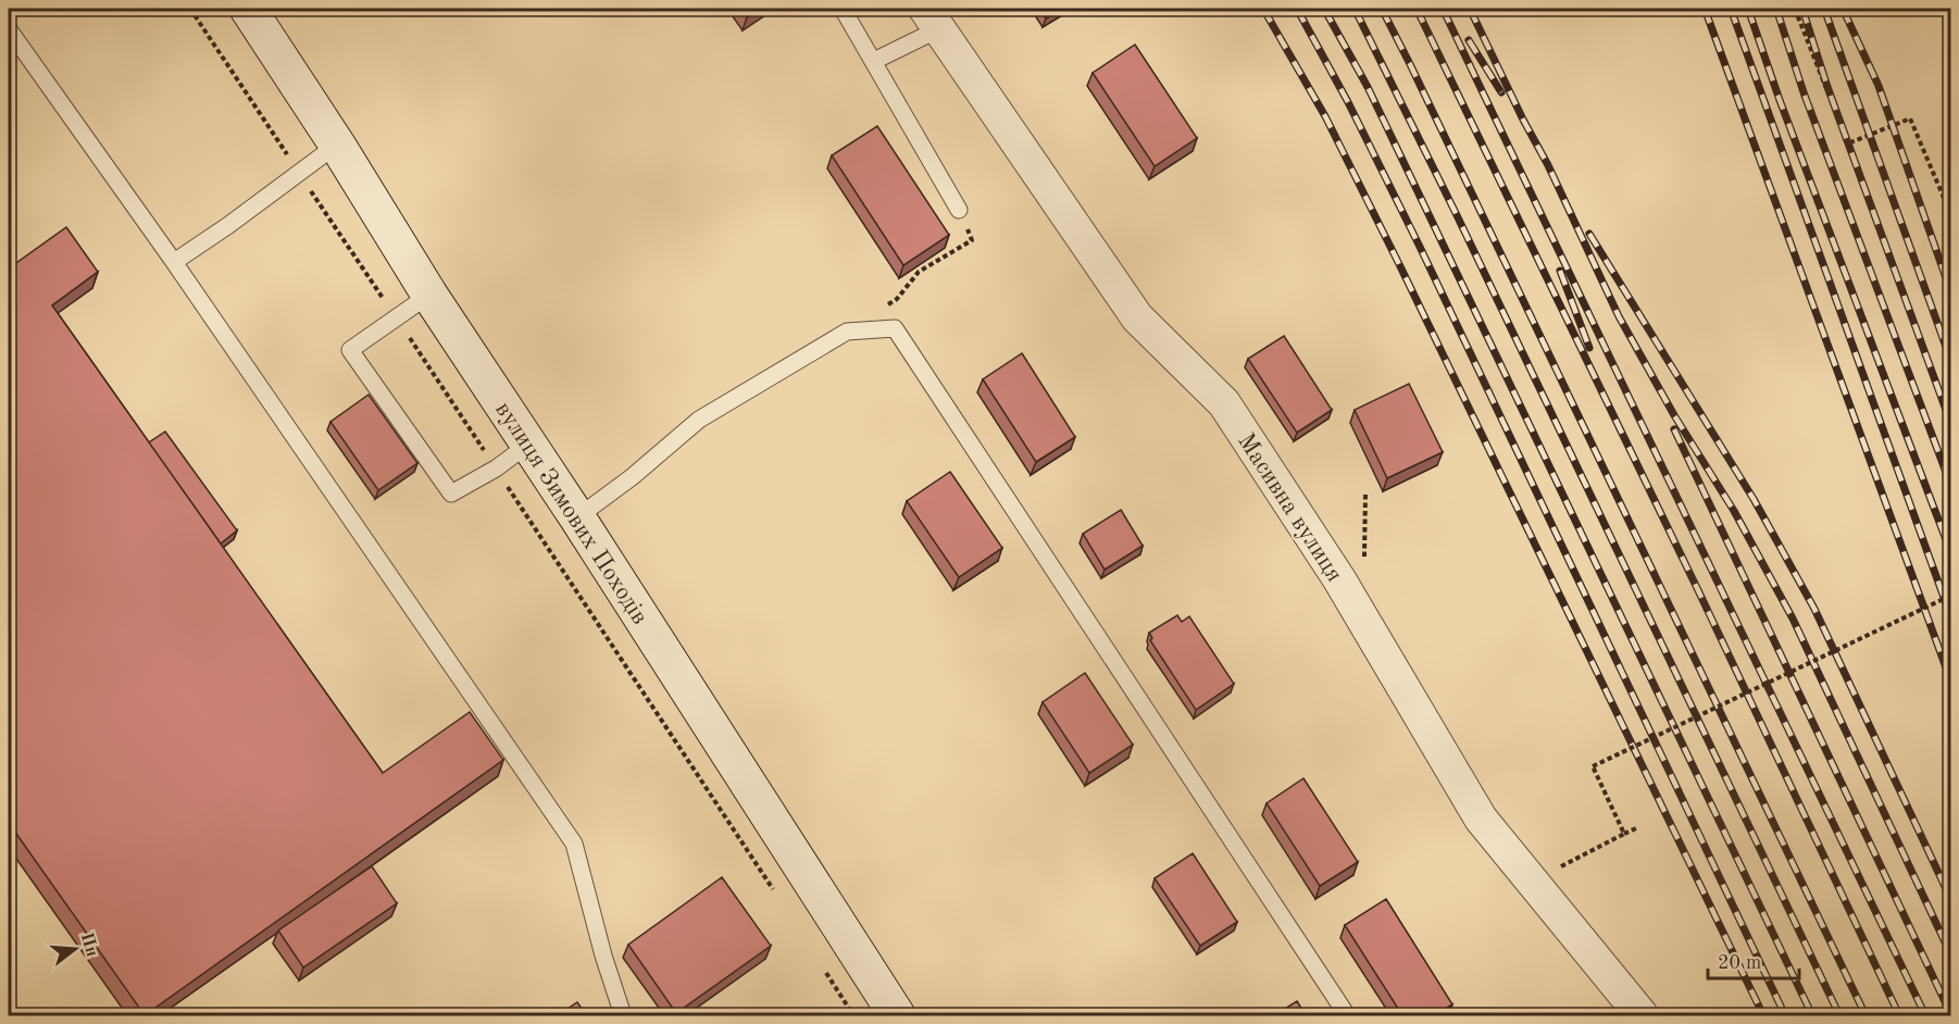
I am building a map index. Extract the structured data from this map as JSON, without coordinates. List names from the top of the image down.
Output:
{
  "streets": {
    "main road": ["вулиця Зимових Походів"],
    "street": ["Масивна вулиця"]
  },
  "scale_bar": "20 m",
  "north": "right"
}
